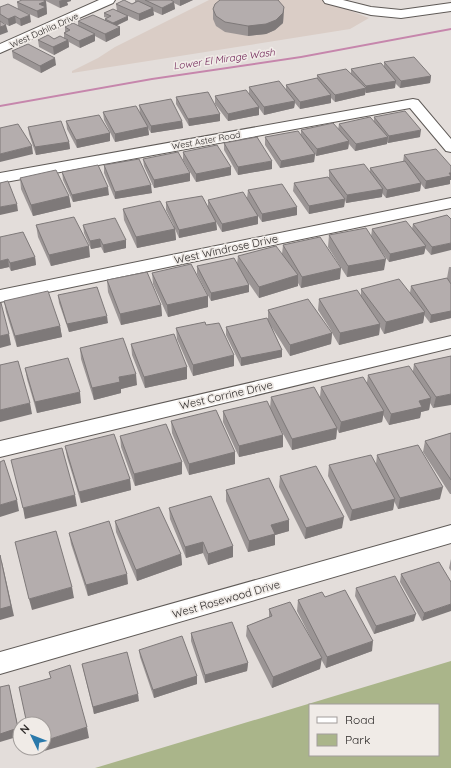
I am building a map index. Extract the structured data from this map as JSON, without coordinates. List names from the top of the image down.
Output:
{
  "streets": {
    "street": [
      "West Dahlia Drive",
      "West Aster Road",
      "West Windrose Drive",
      "West Corrine Drive",
      "West Rosewood Drive"
    ]
  },
  "water": ["Lower El Mirage Wash"],
  "legend": ["Road", "Park"],
  "north": "top left"
}
